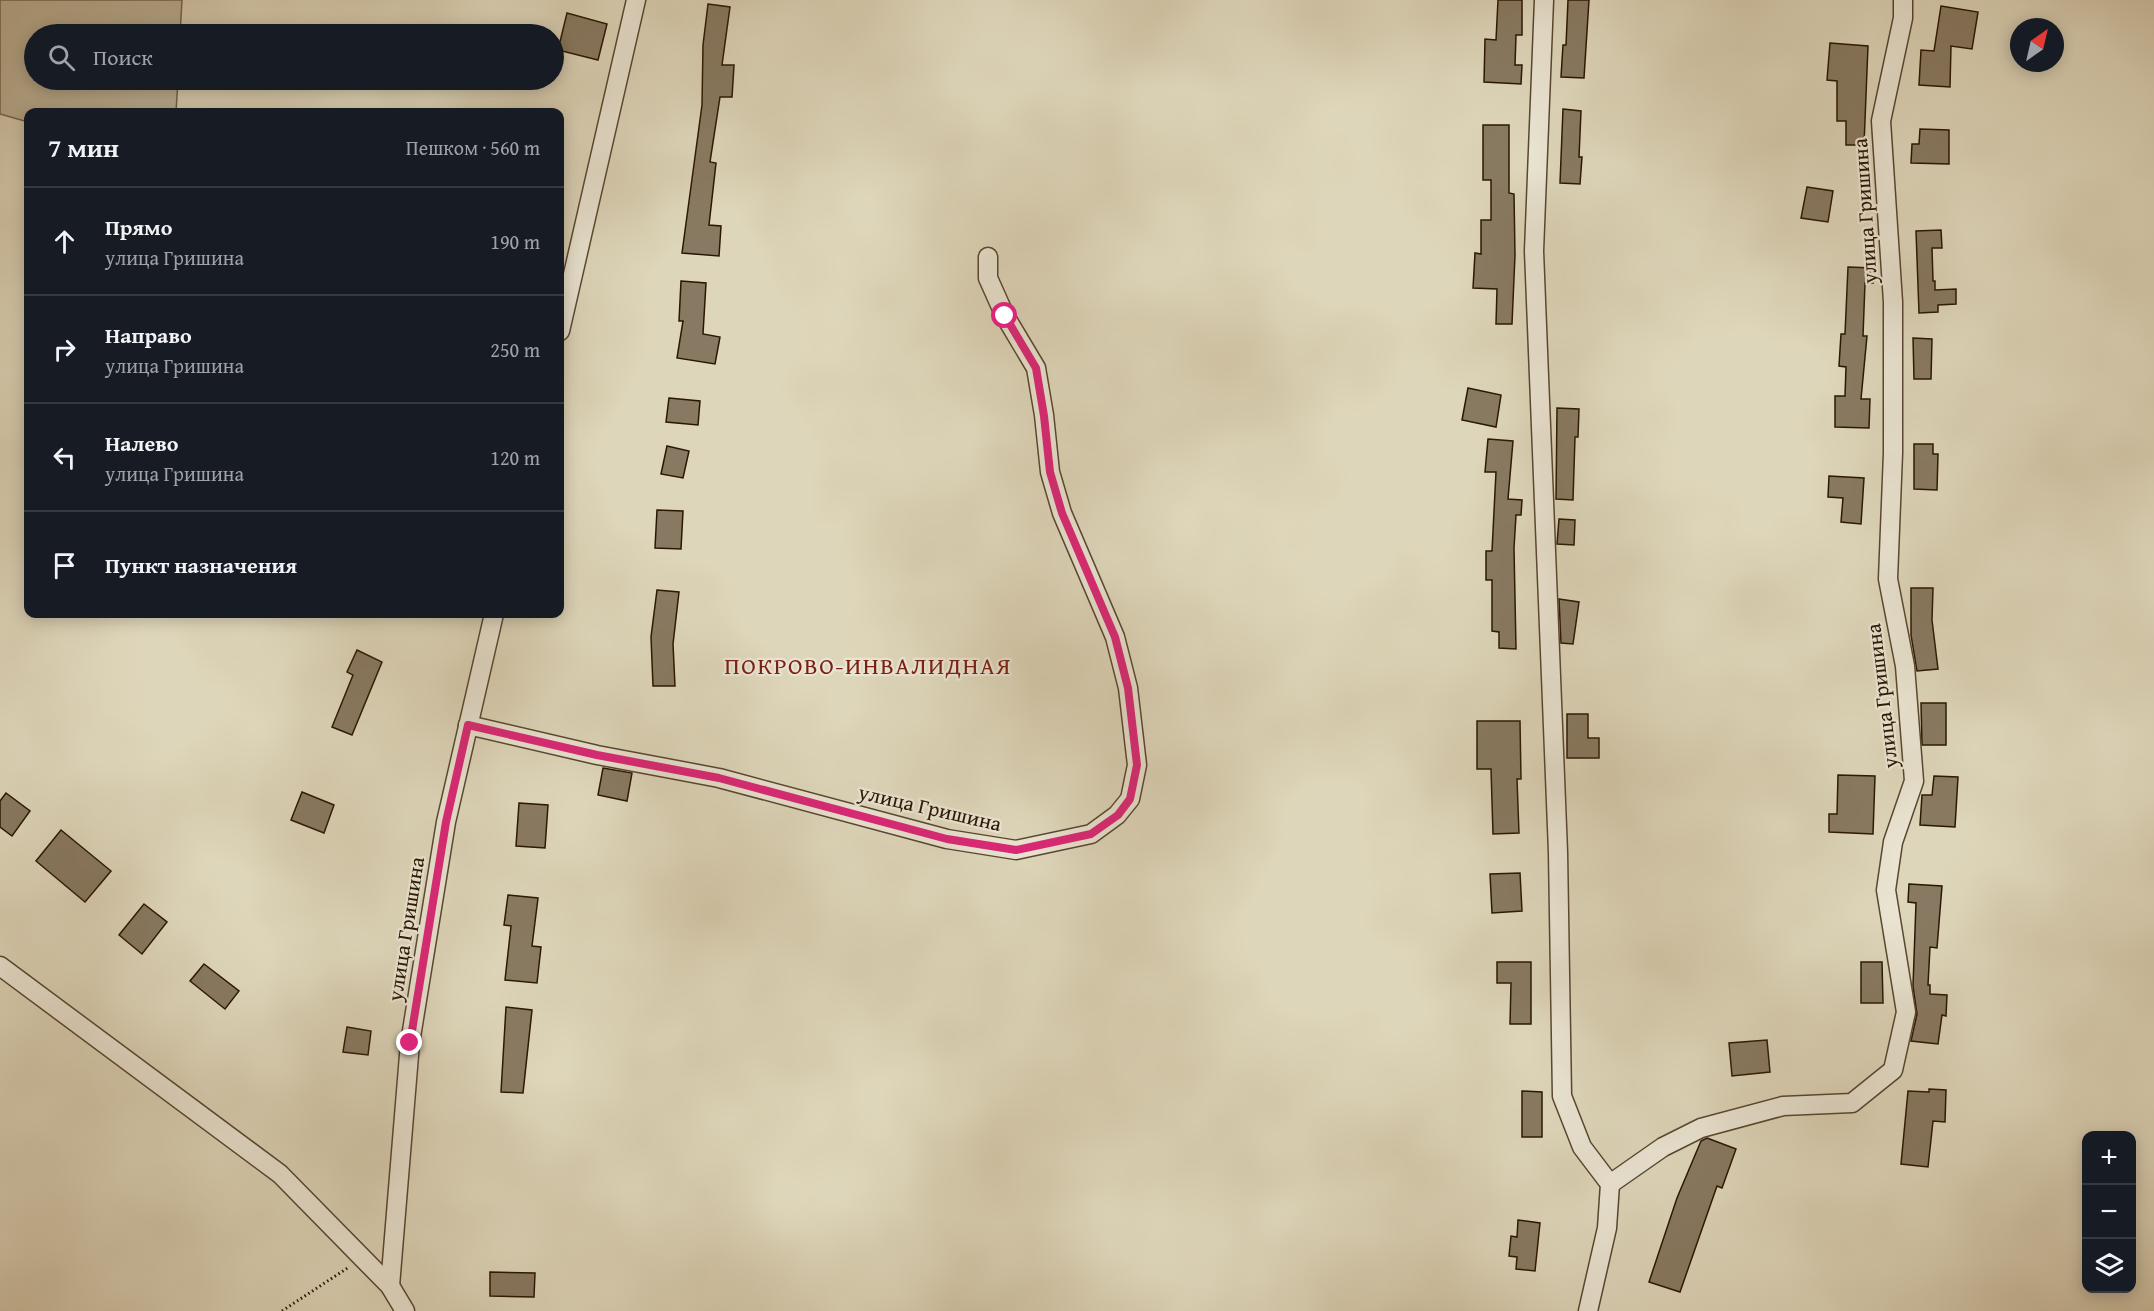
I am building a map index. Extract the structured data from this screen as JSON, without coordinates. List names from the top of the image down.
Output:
{
  "streets": {
    "street": ["улица Гришина"]
  },
  "districts": ["ПОКРОВО-ИНВАЛИДНАЯ"],
  "north": "top right",
  "page": {
    "search": "Поиск",
    "heading": ["7 мин", "Пешком · 560 m"],
    "list": [
      ["Прямо", "улица Гришина", "190 m"],
      ["Направо", "улица Гришина", "250 m"],
      ["Налево", "улица Гришина", "120 m"],
      "Пункт назначения"
    ],
    "map_buttons": ["+", "−"]
  }
}
